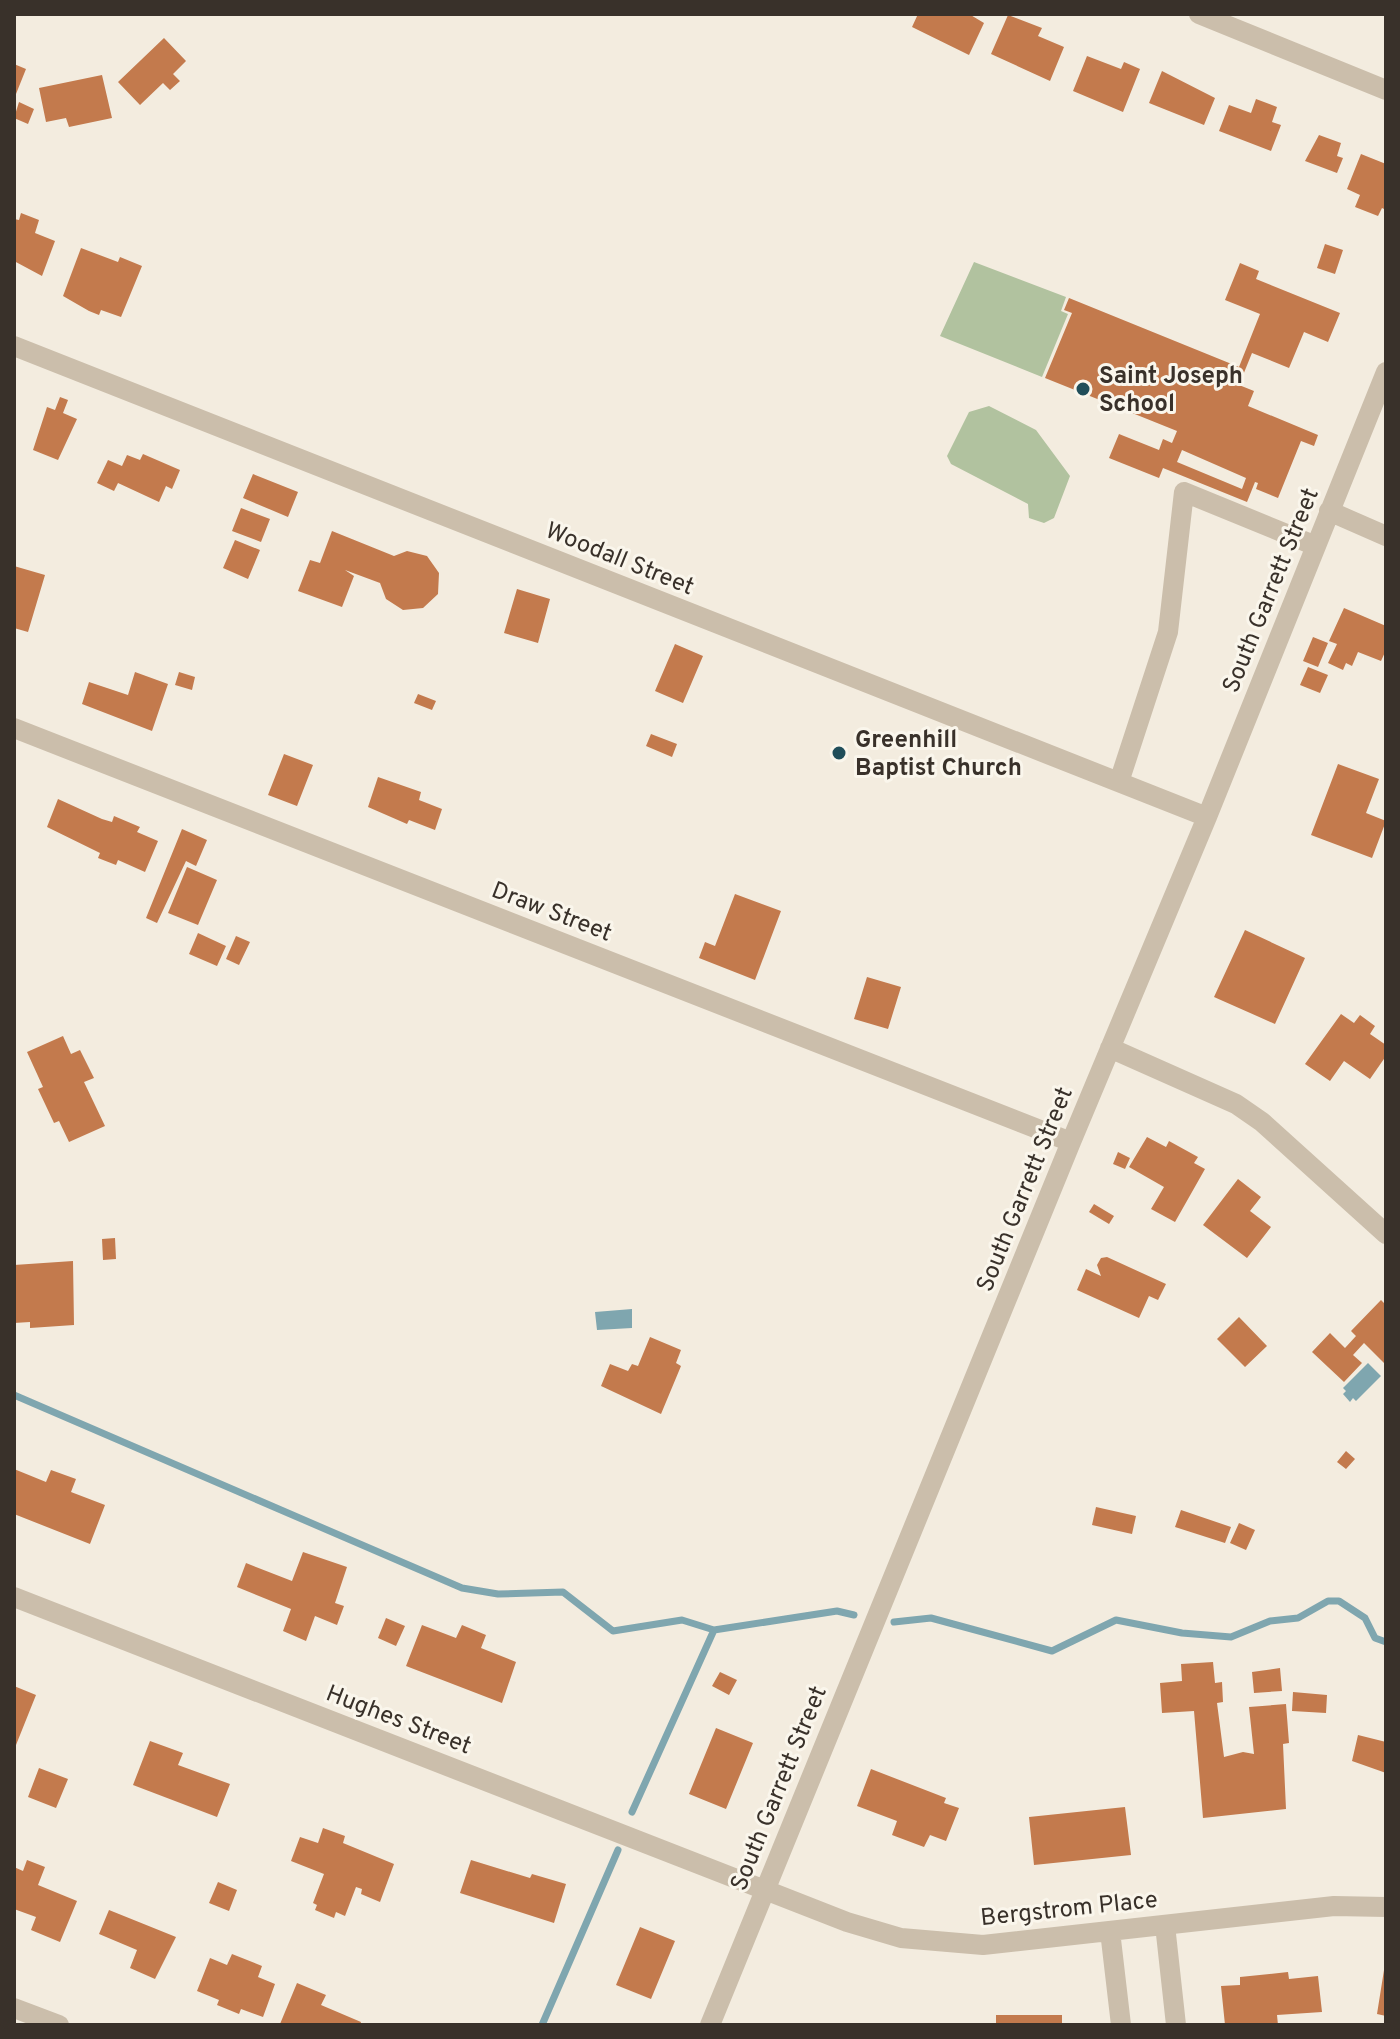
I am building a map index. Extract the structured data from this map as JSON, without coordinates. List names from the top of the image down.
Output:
{
  "streets": {
    "street": [
      "Woodall Street",
      "South Garrett Street",
      "Draw Street",
      "Hughes Street",
      "Bergstrom Place"
    ]
  },
  "crossings": [
    ["Woodall Street", "South Garrett Street"],
    ["South Garrett Street", "Draw Street"],
    ["South Garrett Street", "Hughes Street"],
    ["South Garrett Street", "Bergstrom Place"],
    ["Hughes Street", "Bergstrom Place"]
  ],
  "places": ["Saint Joseph School", "Greenhill Baptist Church"]
}
